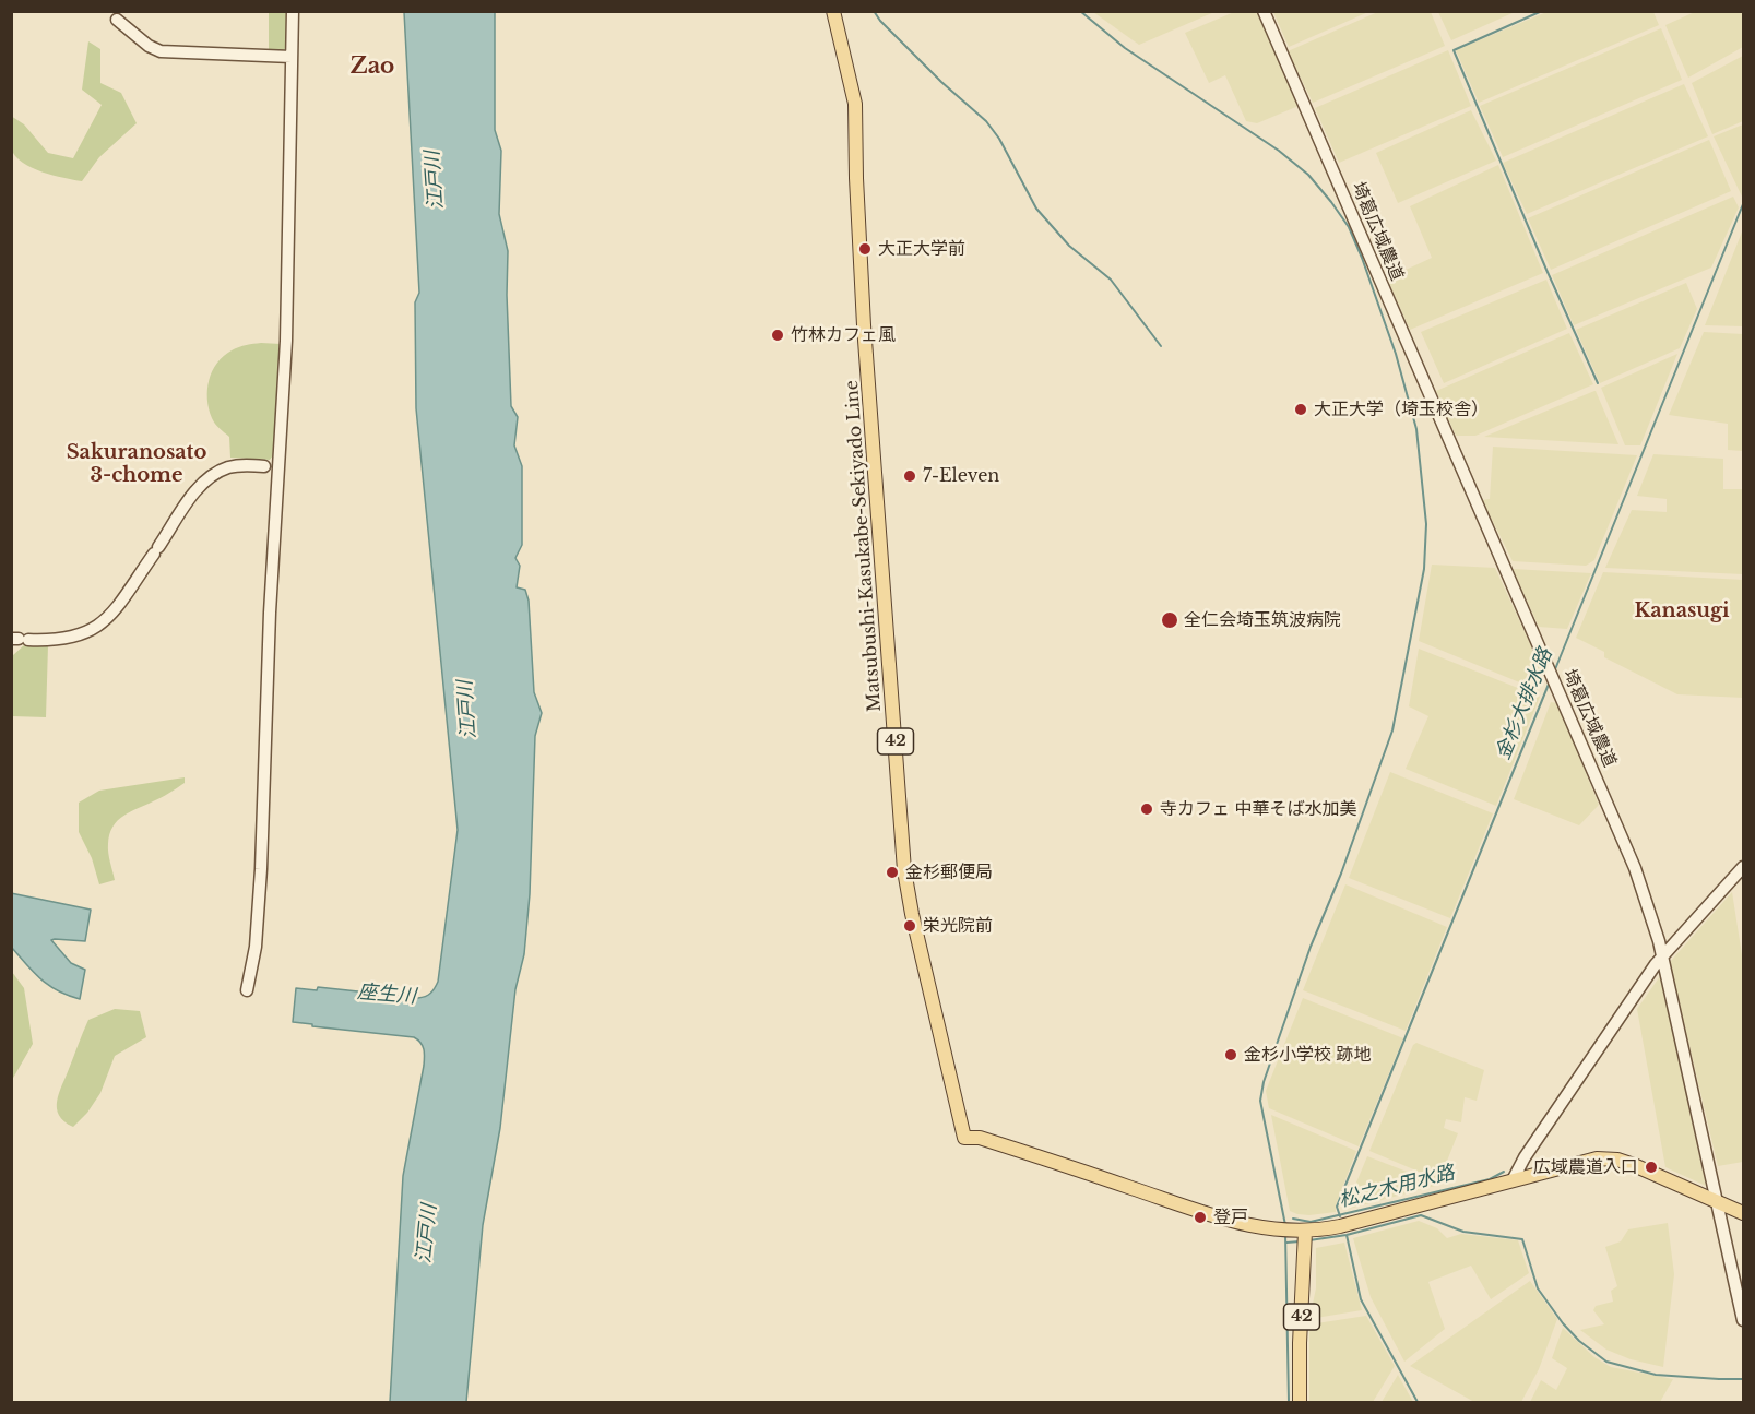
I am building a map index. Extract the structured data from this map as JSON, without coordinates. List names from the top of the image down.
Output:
{
  "streets": {
    "main road": ["Matsubushi-Kasukabe-Sekiyado Line", "42"],
    "street": ["埼葛広域農道"]
  },
  "crossings": [
    ["Matsubushi-Kasukabe-Sekiyado Line", "42"]
  ],
  "districts": ["Zao", "Sakuranosato 3-chome", "Kanasugi"],
  "water": [
    "江戸川",
    "金杉大排水路",
    "座生川",
    "松之木用水路"
  ],
  "places": [
    "大正大学前",
    "竹林カフェ風",
    "大正大学（埼玉校舎）",
    "7-Eleven",
    "全仁会埼玉筑波病院",
    "寺カフェ 中華そば水加美",
    "金杉郵便局",
    "栄光院前",
    "金杉小学校 跡地",
    "広域農道入口",
    "登戸"
  ]
}
